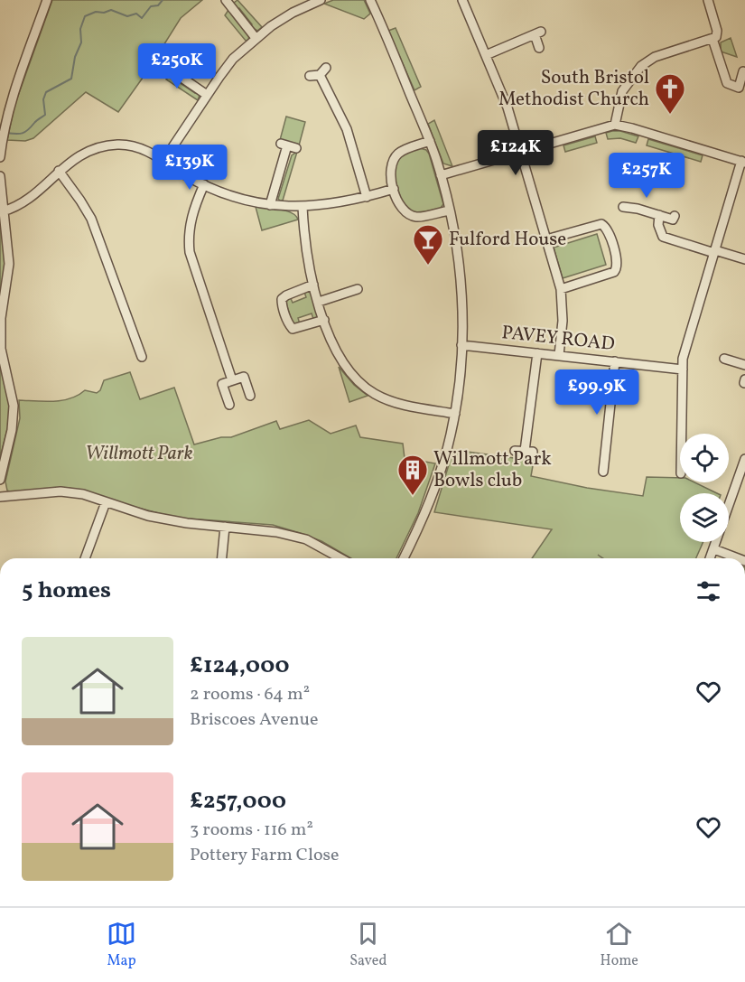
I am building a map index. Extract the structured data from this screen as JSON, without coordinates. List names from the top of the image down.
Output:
{
  "streets": {
    "street": ["PAVEY ROAD"]
  },
  "parks": ["Willmott Park"],
  "places": {
    "church": ["South Bristol Methodist Church"],
    "bar": ["Fulford House"],
    "building": ["Willmott Park Bowls club"]
  },
  "page": {
    "price": [
      "£250K",
      "£124K",
      "£139K",
      "£257K",
      "£99.9K"
    ],
    "heading": "5 homes",
    "list": [
      {
        "name": "£124,000",
        "note": "2 rooms · 64 m² · Briscoes Avenue"
      },
      {
        "name": "£257,000",
        "note": "3 rooms · 116 m² · Pottery Farm Close"
      }
    ],
    "tabs": ["Map", "Saved", "Home"]
  }
}
